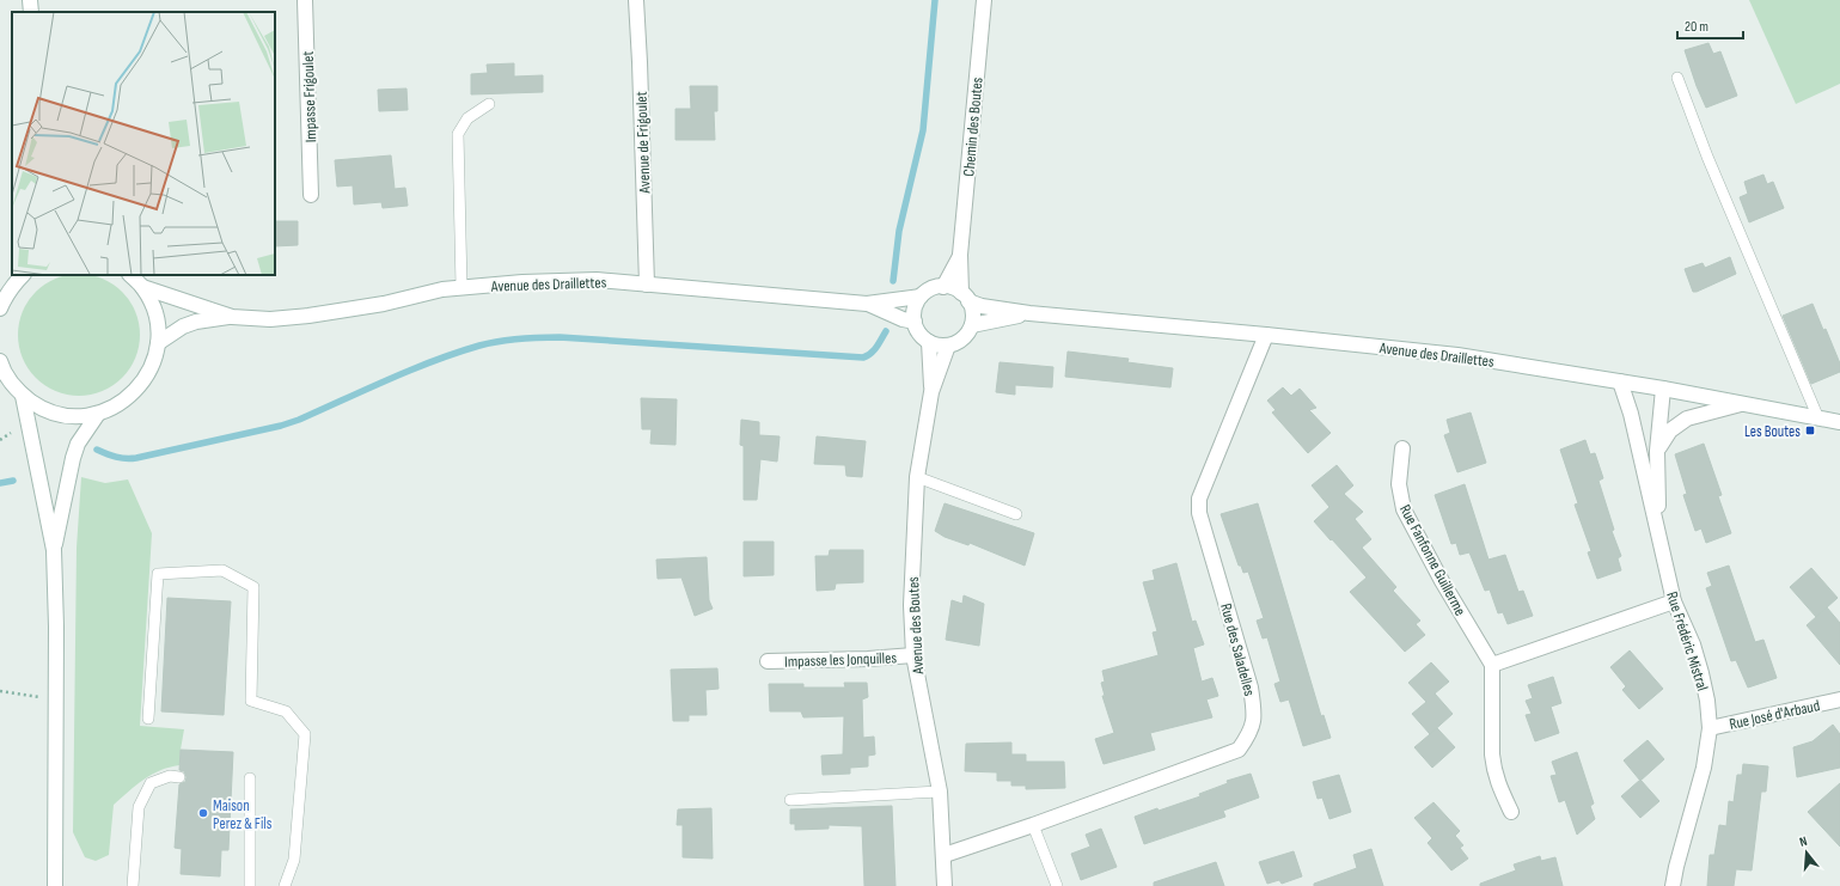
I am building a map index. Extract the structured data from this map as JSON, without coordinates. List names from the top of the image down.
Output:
{
  "streets": {
    "street": [
      "Impasse Frigoulet",
      "Chemin des Boutes",
      "Avenue de Frigoulet",
      "Avenue des Draillettes",
      "Rue Fanfonne Guillerme",
      "Avenue des Boutes",
      "Rue Frédéric Mistral",
      "Rue des Saladelles",
      "Impasse les Jonquilles",
      "Rue José d'Arbaud"
    ]
  },
  "crossings": [
    ["Chemin des Boutes", "Avenue des Draillettes"],
    ["Chemin des Boutes", "Avenue des Boutes"],
    ["Avenue de Frigoulet", "Avenue des Draillettes"],
    ["Avenue des Draillettes", "Avenue des Boutes"],
    ["Avenue des Draillettes", "Rue Frédéric Mistral"],
    ["Avenue des Draillettes", "Rue des Saladelles"],
    ["Avenue des Boutes", "Rue des Saladelles"],
    ["Avenue des Boutes", "Impasse les Jonquilles"],
    ["Rue Frédéric Mistral", "Rue José d'Arbaud"]
  ],
  "places": {
    "transit": ["Les Boutes"],
    "other": ["Maison Perez & Fils"]
  },
  "scale_bar": "20 m",
  "north": "top"
}
